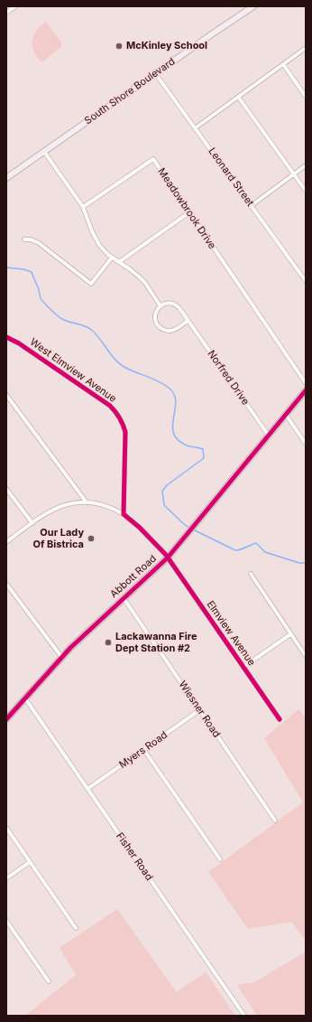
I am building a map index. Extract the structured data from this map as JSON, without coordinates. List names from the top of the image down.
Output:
{
  "streets": {
    "street": [
      "South Shore Boulevard",
      "Leonard Street",
      "Meadowbrook Drive",
      "West Elmview Avenue",
      "Norfred Drive",
      "Abbott Road",
      "Elmview Avenue",
      "Wiesner Road",
      "Myers Road",
      "Fisher Road"
    ]
  },
  "crossings": [
    ["South Shore Boulevard", "Leonard Street"],
    ["Norfred Drive", "Abbott Road"],
    ["Abbott Road", "Elmview Avenue"],
    ["Abbott Road", "Wiesner Road"],
    ["Abbott Road", "Fisher Road"],
    ["Wiesner Road", "Myers Road"],
    ["Myers Road", "Fisher Road"]
  ],
  "places": ["McKinley School", "Our Lady Of Bistrica", "Lackawanna Fire Dept Station #2"]
}
